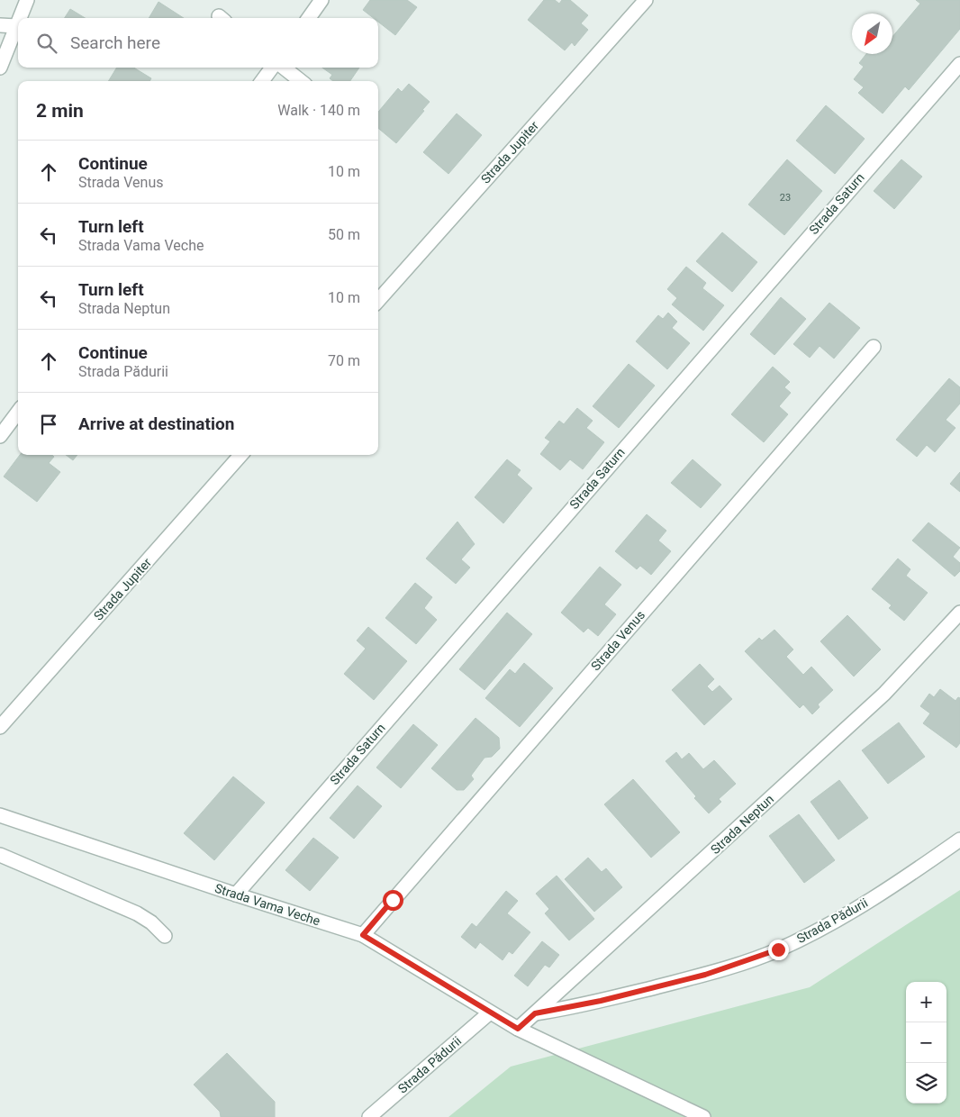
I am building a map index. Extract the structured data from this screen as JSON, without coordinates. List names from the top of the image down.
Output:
{
  "streets": {
    "street": [
      "Strada Jupiter",
      "Strada Saturn",
      "Strada Venus",
      "Strada Neptun",
      "Strada Vama Veche",
      "Strada Pădurii"
    ]
  },
  "crossings": [
    ["Strada Saturn", "Strada Vama Veche"],
    ["Strada Venus", "Strada Vama Veche"],
    ["Strada Neptun", "Strada Vama Veche"],
    ["Strada Neptun", "Strada Pădurii"],
    ["Strada Vama Veche", "Strada Pădurii"]
  ],
  "house_numbers": ["23"],
  "north": "bottom left",
  "page": {
    "search": "Search here",
    "heading": ["2 min", "Walk · 140 m"],
    "list": [
      ["Continue", "Strada Venus", "10 m"],
      ["Turn left", "Strada Vama Veche", "50 m"],
      ["Turn left", "Strada Neptun", "10 m"],
      ["Continue", "Strada Pădurii", "70 m"],
      "Arrive at destination"
    ],
    "map_buttons": ["+", "−"]
  }
}
